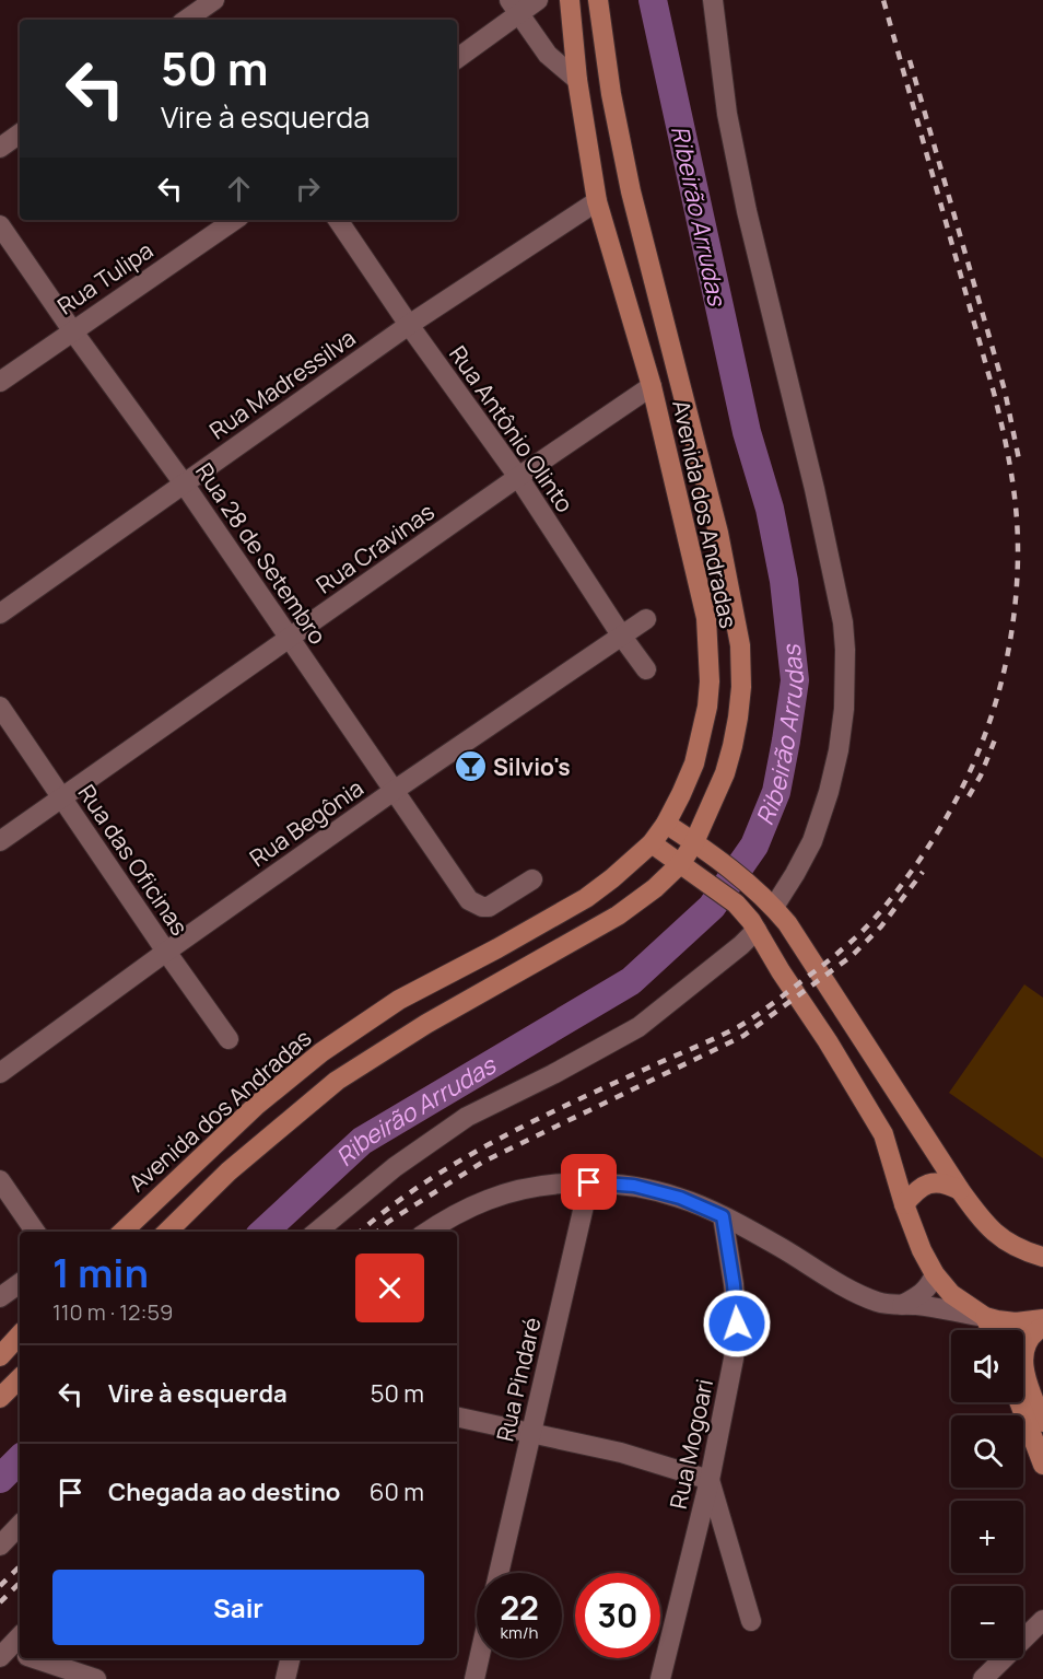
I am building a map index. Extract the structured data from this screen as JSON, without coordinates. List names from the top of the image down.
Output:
{
  "streets": {
    "main road": ["Avenida dos Andradas"],
    "street": [
      "Rua Tulipa",
      "Rua Madressilva",
      "Rua Antônio Olinto",
      "Rua Cravinas",
      "Rua 28 de Setembro",
      "Rua Begônia",
      "Rua das Oficinas",
      "Rua Pindaré",
      "Rua Mogoari"
    ]
  },
  "crossings": [
    ["Rua Tulipa", "Rua 28 de Setembro"],
    ["Rua Madressilva", "Rua Antônio Olinto"],
    ["Rua Madressilva", "Avenida dos Andradas"],
    ["Rua Madressilva", "Rua 28 de Setembro"],
    ["Rua Antônio Olinto", "Rua Cravinas"],
    ["Rua Antônio Olinto", "Rua Begônia"],
    ["Avenida dos Andradas", "Rua Cravinas"],
    ["Rua Cravinas", "Rua 28 de Setembro"],
    ["Rua Cravinas", "Rua das Oficinas"],
    ["Rua 28 de Setembro", "Rua Begônia"],
    ["Rua Begônia", "Rua das Oficinas"]
  ],
  "water": ["Ribeirão Arrudas"],
  "places": {
    "bar": ["Silvio's"]
  },
  "page": {
    "turn": ["50 m", "Vire à esquerda"],
    "heading": ["1 min", "110 m · 12:59"],
    "map_buttons": ["+", "−"],
    "list": [
      {
        "name": "Vire à esquerda",
        "value": "50 m"
      },
      {
        "name": "Chegada ao destino",
        "value": "60 m"
      }
    ],
    "buttons": "Sair",
    "speed": "22 km/h",
    "limit": "30"
  }
}
